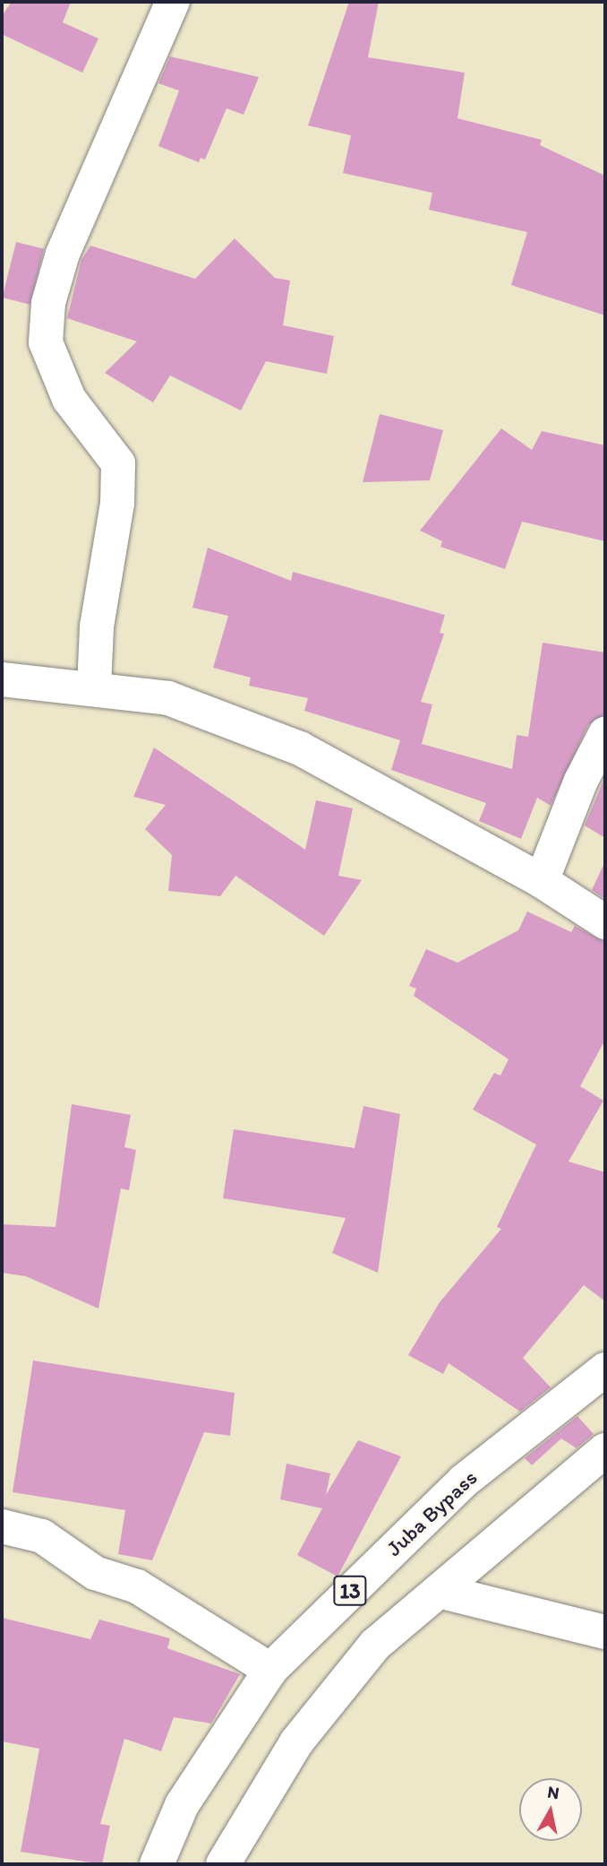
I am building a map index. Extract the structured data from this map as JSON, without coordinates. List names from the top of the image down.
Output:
{
  "streets": {
    "street": ["Juba Bypass", "13"]
  },
  "north": "top"
}
